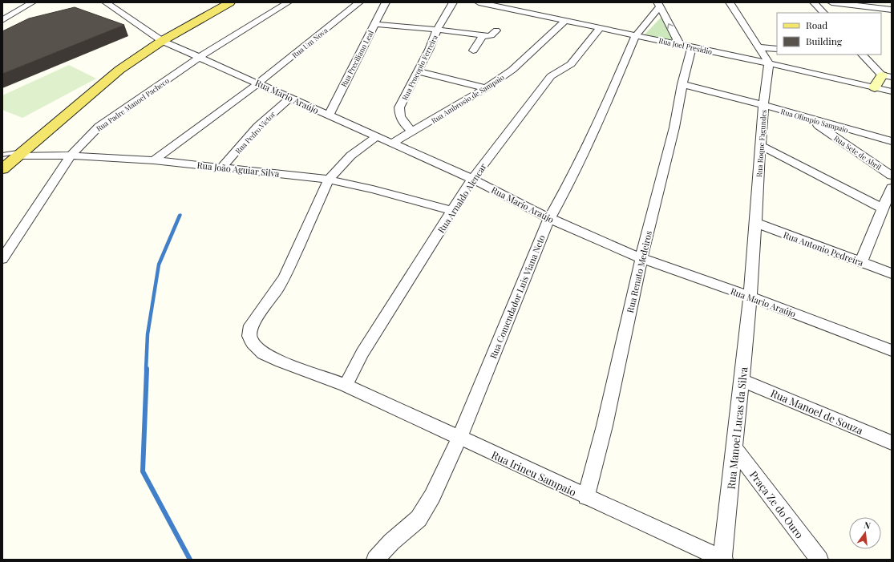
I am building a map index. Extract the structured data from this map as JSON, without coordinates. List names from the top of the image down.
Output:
{
  "streets": {
    "street": [
      "Rua Um Nova",
      "Rua Joel Presidio",
      "Rua Preciliano Leal",
      "Rua Procopio Ferreira",
      "Rua Mario Araújo",
      "Rua Ambrosio de Sampaio",
      "Rua Padre Manoel Pacheco",
      "Rua Olimpio Sampaio",
      "Rua Pedro Victor",
      "Rua Roque Fagundes",
      "Rua Sete de Abril",
      "Rua João Aguiar Silva",
      "Rua Arnaldo Alencar",
      "Rua Antonio Pedreira",
      "Rua Renato Medeiros",
      "Rua Comendador Luis Viana Neto",
      "Rua Manoel de Souza",
      "Rua Manoel Lucas da Silva",
      "Rua Irineu Sampaio",
      "Praça Ze do Ouro"
    ]
  },
  "crossings": [
    ["Rua Um Nova", "Rua Mario Araújo"],
    ["Rua Um Nova", "Rua João Aguiar Silva"],
    ["Rua Joel Presidio", "Rua Ambrosio de Sampaio"],
    ["Rua Joel Presidio", "Rua Roque Fagundes"],
    ["Rua Joel Presidio", "Rua Arnaldo Alencar"],
    ["Rua Joel Presidio", "Rua Renato Medeiros"],
    ["Rua Joel Presidio", "Rua Comendador Luis Viana Neto"],
    ["Rua Preciliano Leal", "Rua Mario Araújo"],
    ["Rua Procopio Ferreira", "Rua Ambrosio de Sampaio"],
    ["Rua Mario Araújo", "Rua Ambrosio de Sampaio"],
    ["Rua Mario Araújo", "Rua Padre Manoel Pacheco"],
    ["Rua Mario Araújo", "Rua Pedro Victor"],
    ["Rua Mario Araújo", "Rua Roque Fagundes"],
    ["Rua Mario Araújo", "Rua Arnaldo Alencar"],
    ["Rua Mario Araújo", "Rua Renato Medeiros"],
    ["Rua Mario Araújo", "Rua Comendador Luis Viana Neto"],
    ["Rua Mario Araújo", "Rua Manoel Lucas da Silva"],
    ["Rua Mario Araújo", "Rua Irineu Sampaio"],
    ["Rua Padre Manoel Pacheco", "Rua João Aguiar Silva"],
    ["Rua Olimpio Sampaio", "Rua Roque Fagundes"],
    ["Rua Olimpio Sampaio", "Rua Sete de Abril"],
    ["Rua Olimpio Sampaio", "Rua Renato Medeiros"],
    ["Rua Pedro Victor", "Rua João Aguiar Silva"],
    ["Rua Roque Fagundes", "Rua Antonio Pedreira"],
    ["Rua Roque Fagundes", "Rua Manoel Lucas da Silva"],
    ["Rua João Aguiar Silva", "Rua Arnaldo Alencar"],
    ["Rua João Aguiar Silva", "Rua Irineu Sampaio"],
    ["Rua Arnaldo Alencar", "Rua Irineu Sampaio"],
    ["Rua Renato Medeiros", "Rua Irineu Sampaio"],
    ["Rua Comendador Luis Viana Neto", "Rua Irineu Sampaio"],
    ["Rua Manoel de Souza", "Rua Manoel Lucas da Silva"],
    ["Rua Manoel Lucas da Silva", "Rua Irineu Sampaio"],
    ["Rua Manoel Lucas da Silva", "Praça Ze do Ouro"]
  ],
  "legend": ["Road", "Building"],
  "north": "top"
}
